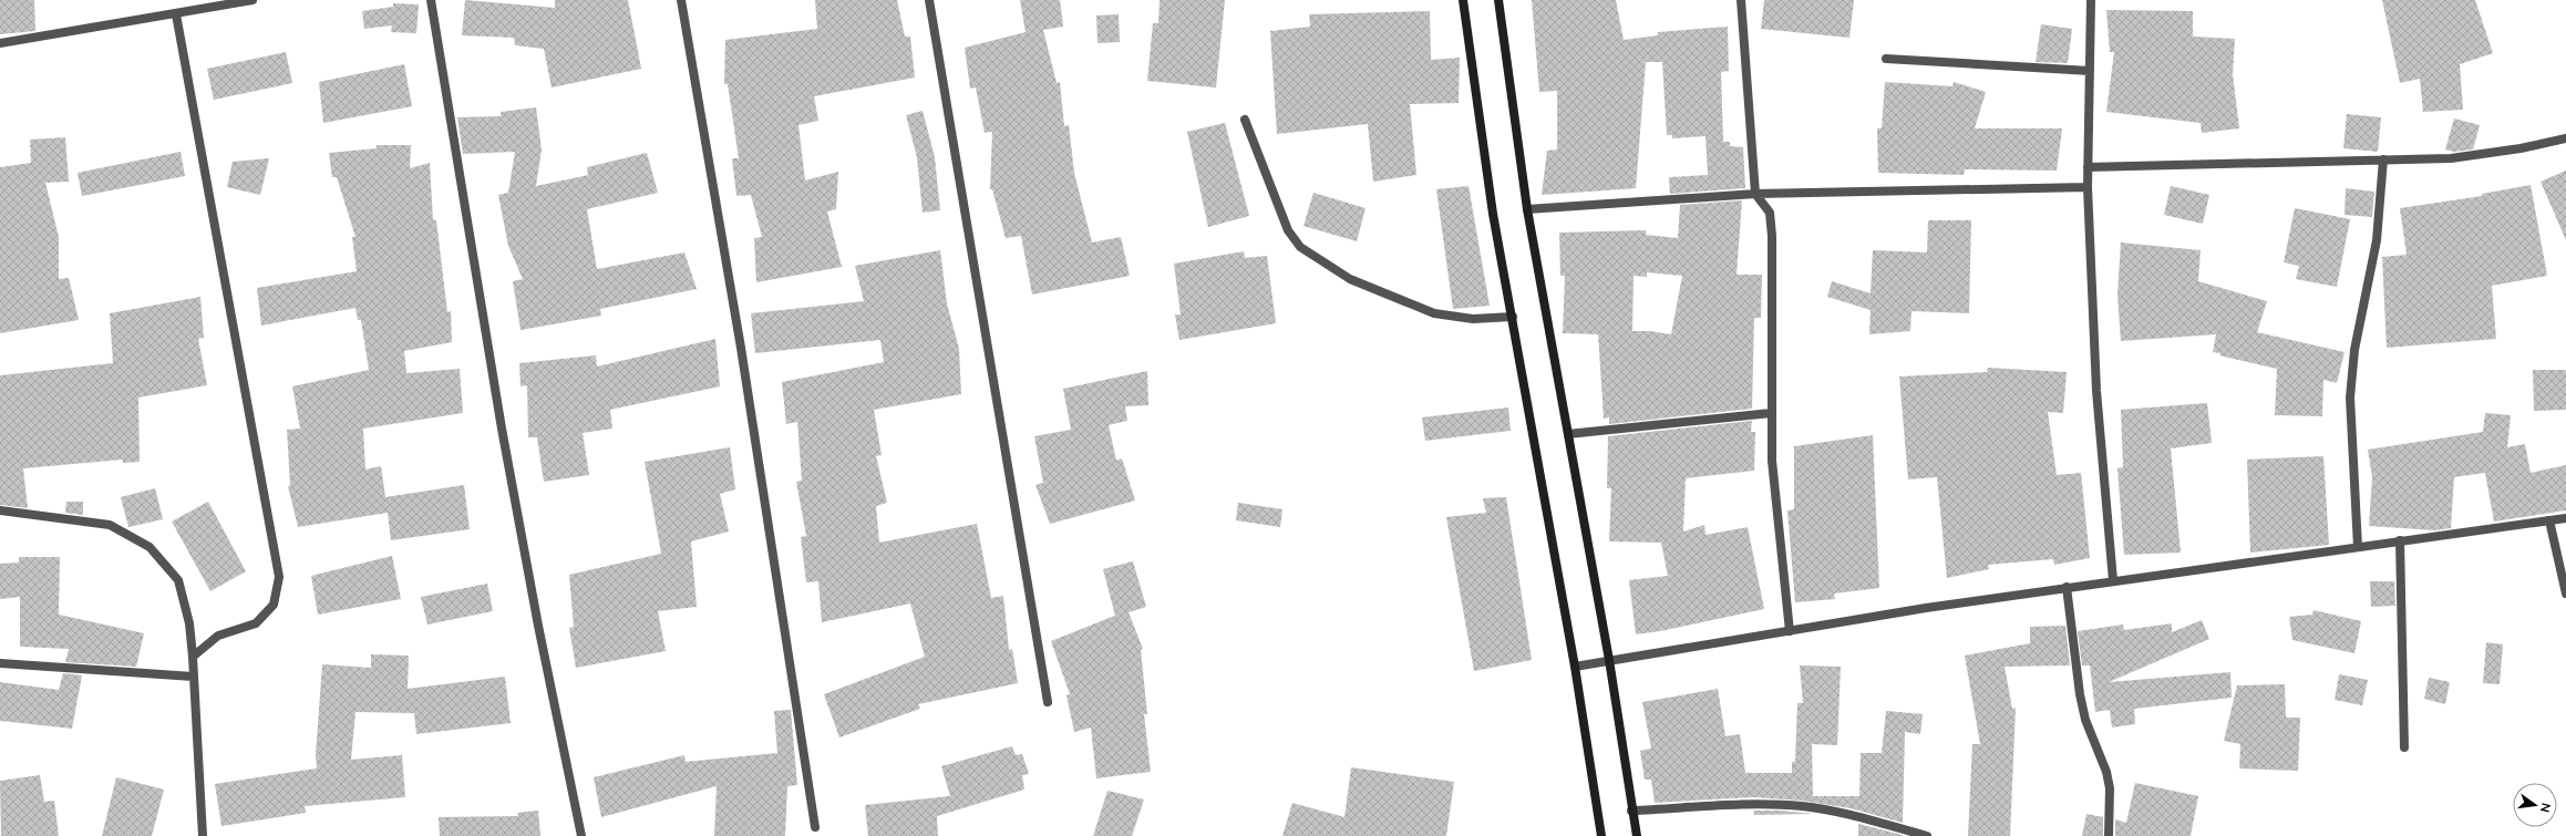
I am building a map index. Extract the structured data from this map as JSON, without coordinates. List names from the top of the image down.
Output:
{
  "north": "right"
}
